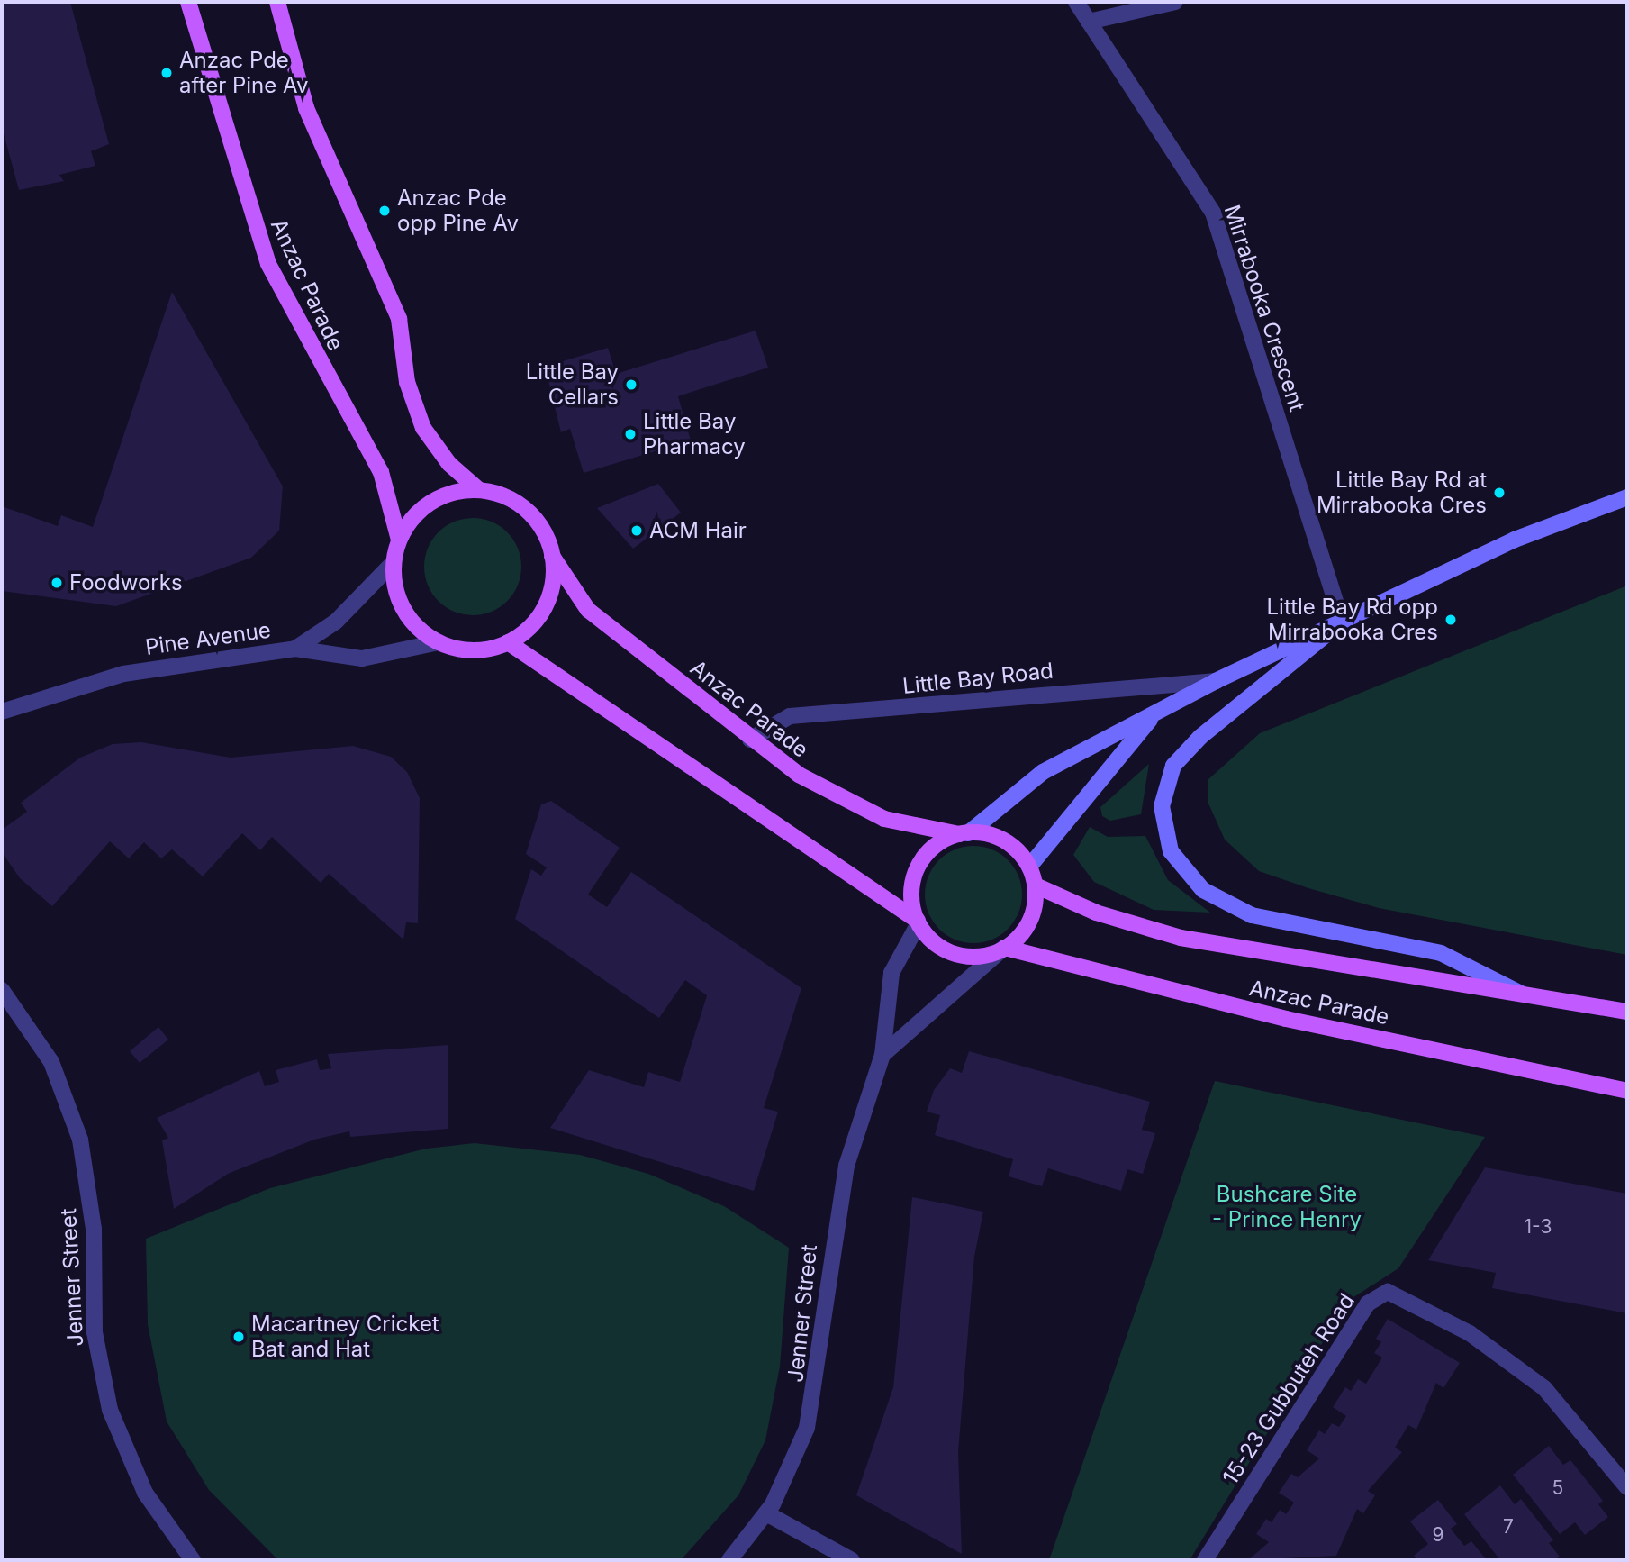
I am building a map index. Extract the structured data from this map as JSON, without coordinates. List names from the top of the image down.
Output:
{
  "streets": {
    "main road": ["Anzac Parade"],
    "street": [
      "Mirrabooka Crescent",
      "Pine Avenue",
      "Little Bay Road",
      "Jenner Street",
      "15-23 Gubbuteh Road"
    ]
  },
  "crossings": [
    ["Anzac Parade", "Pine Avenue"],
    ["Anzac Parade", "Little Bay Road"],
    ["Anzac Parade", "Jenner Street"],
    ["Mirrabooka Crescent", "Little Bay Road"],
    ["Little Bay Road", "Jenner Street"]
  ],
  "parks": ["Bushcare Site - Prince Henry"],
  "places": [
    "Anzac Pde after Pine Av",
    "Anzac Pde opp Pine Av",
    "Little Bay Cellars",
    "Little Bay Pharmacy",
    "Little Bay Rd at Mirrabooka Cres",
    "ACM Hair",
    "Foodworks",
    "Little Bay Rd opp Mirrabooka Cres",
    "Macartney Cricket Bat and Hat"
  ],
  "house_numbers": [
    "1-3",
    "5",
    "7",
    "9"
  ]
}
